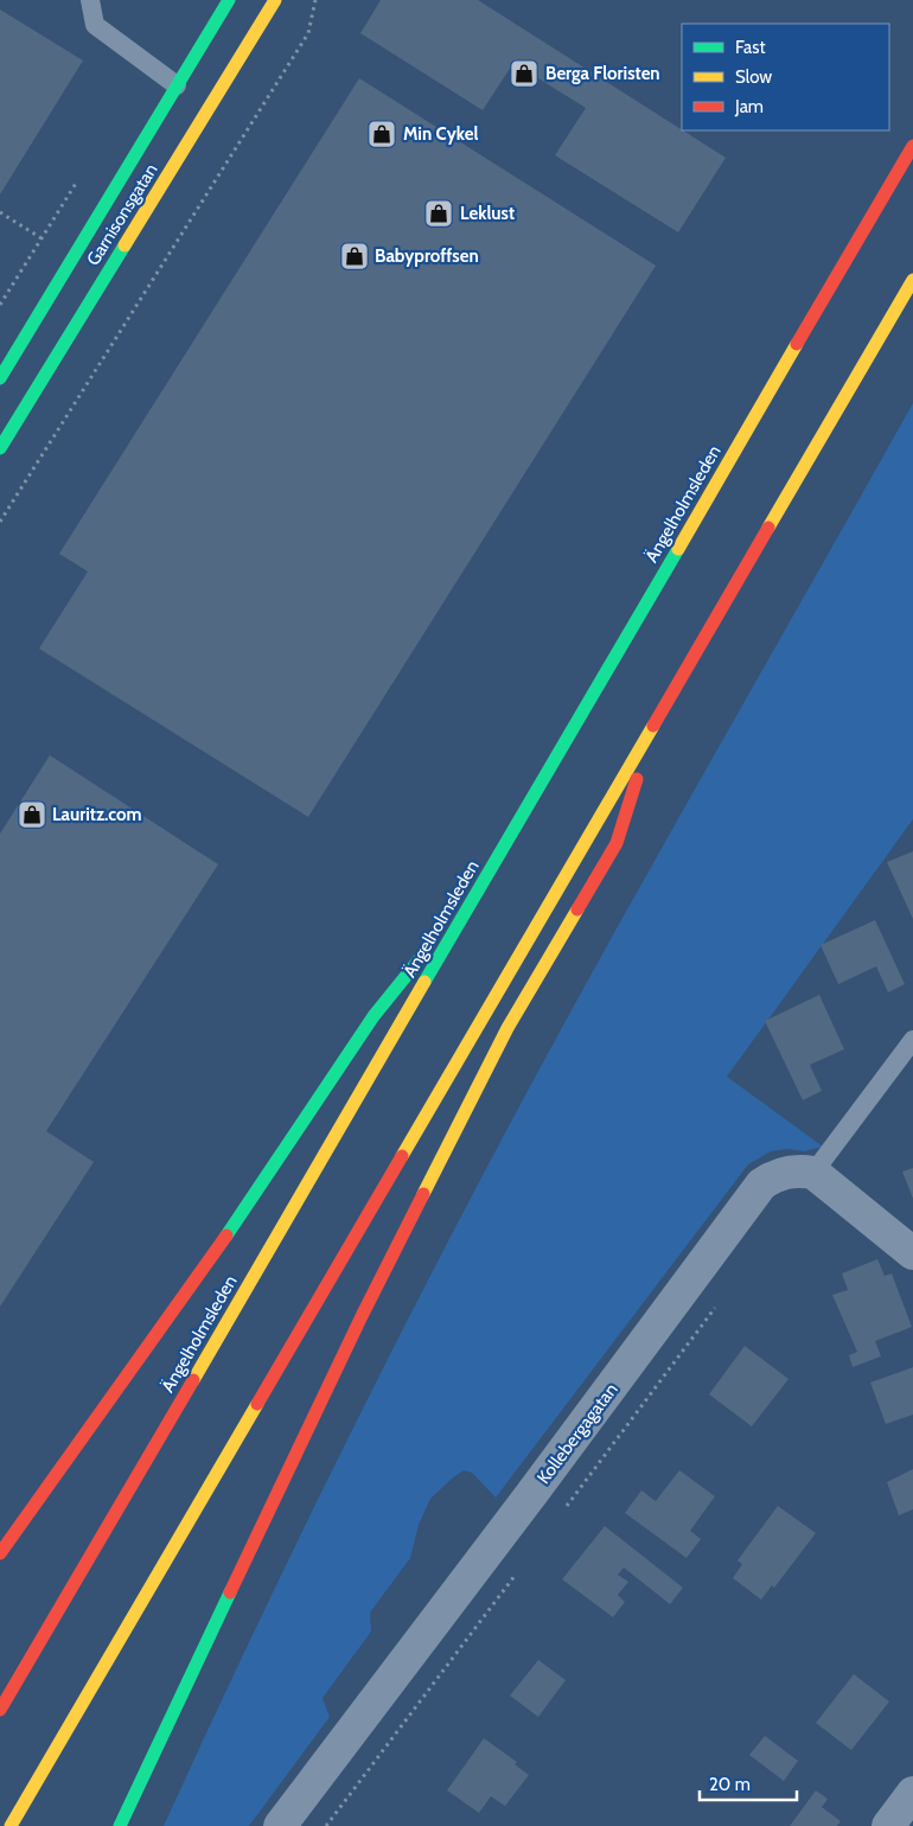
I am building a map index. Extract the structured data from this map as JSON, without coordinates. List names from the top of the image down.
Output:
{
  "streets": {
    "main road": ["Garnisonsgatan", "Ängelholmsleden"],
    "street": ["Kollebergagatan"]
  },
  "places": {
    "shop": [
      "Berga Floristen",
      "Min Cykel",
      "Leklust",
      "Babyproffsen",
      "Lauritz.com"
    ]
  },
  "legend": ["Fast", "Slow", "Jam"],
  "scale_bar": "20 m"
}
